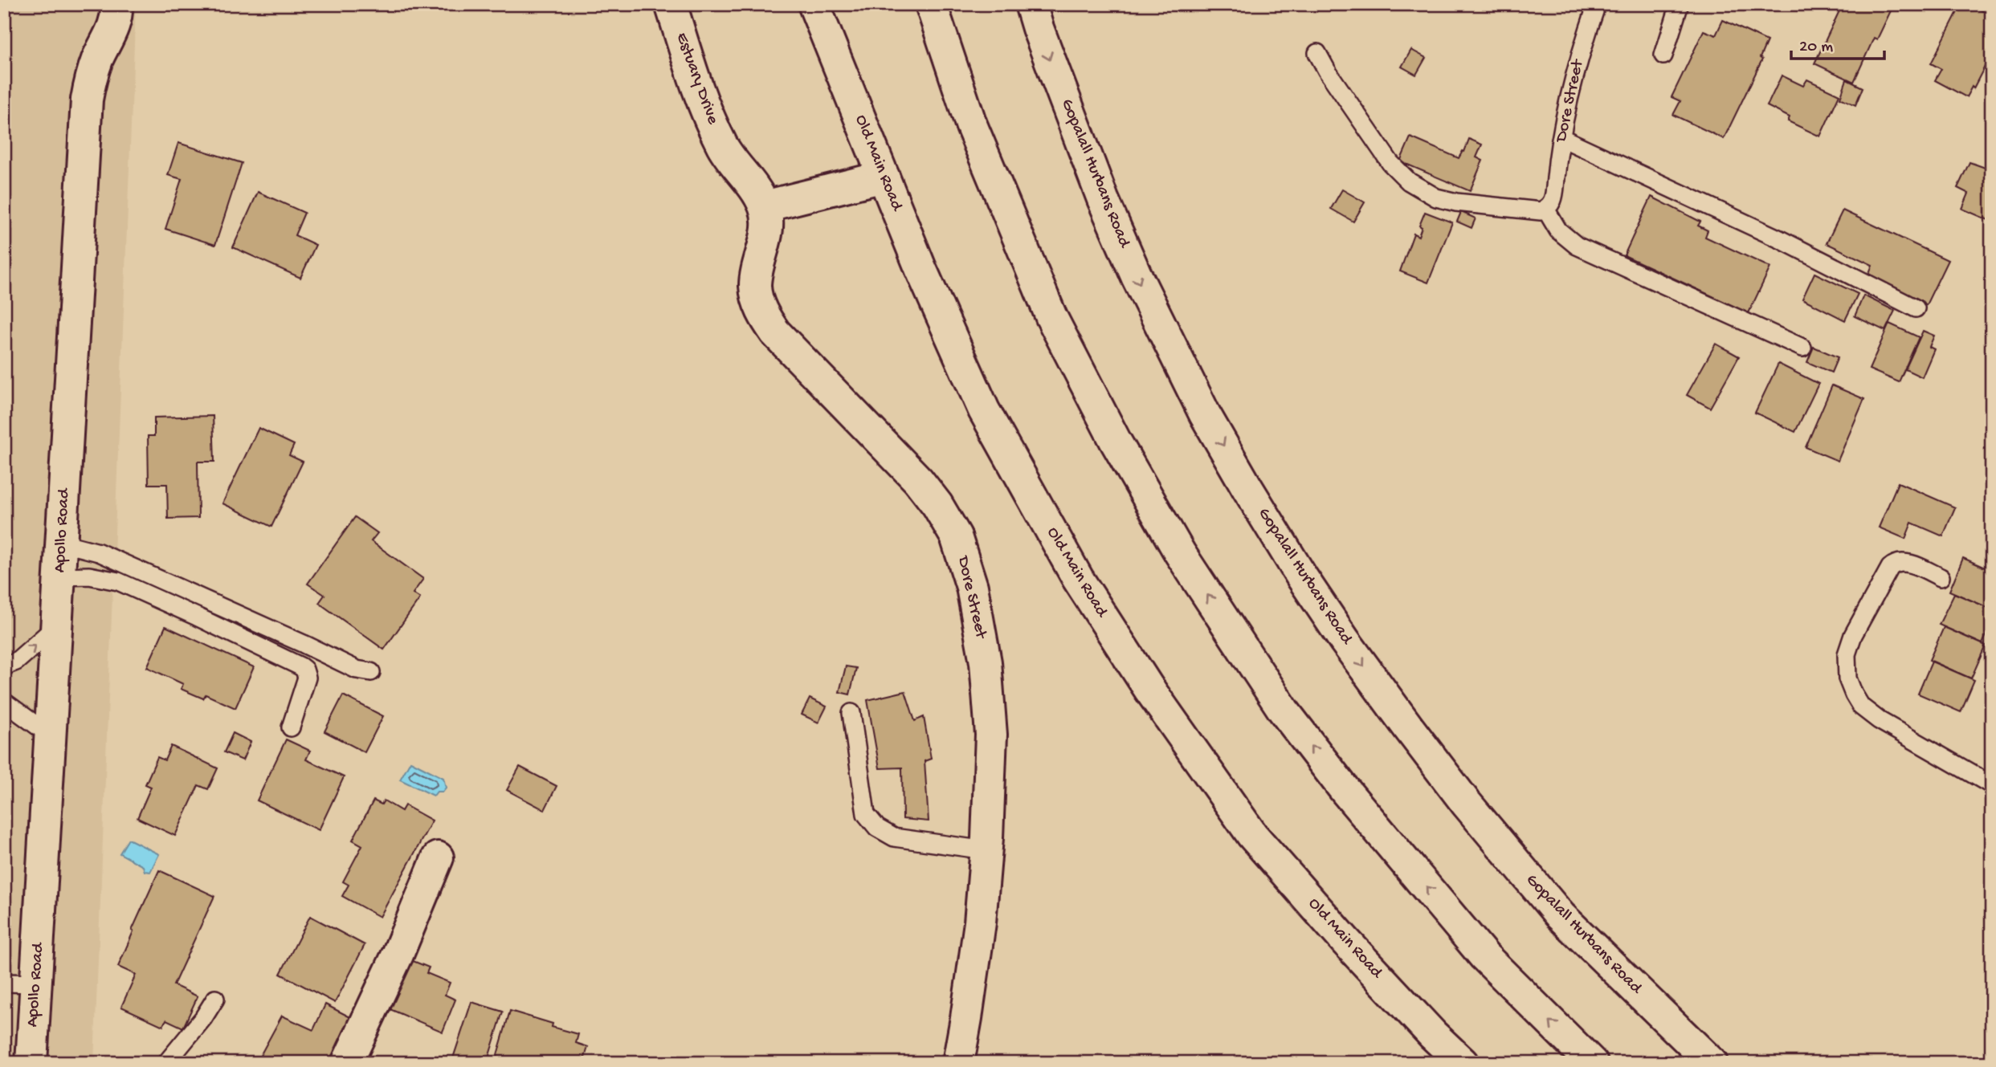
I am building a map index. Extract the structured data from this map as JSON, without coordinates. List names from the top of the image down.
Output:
{
  "streets": {
    "street": [
      "Estuary Drive",
      "Dore Street",
      "Old Main Road",
      "Gopalall Hurbans Road",
      "Apollo Road"
    ]
  },
  "crossings": [
    ["Estuary Drive", "Dore Street"]
  ],
  "scale_bar": "20 m"
}
